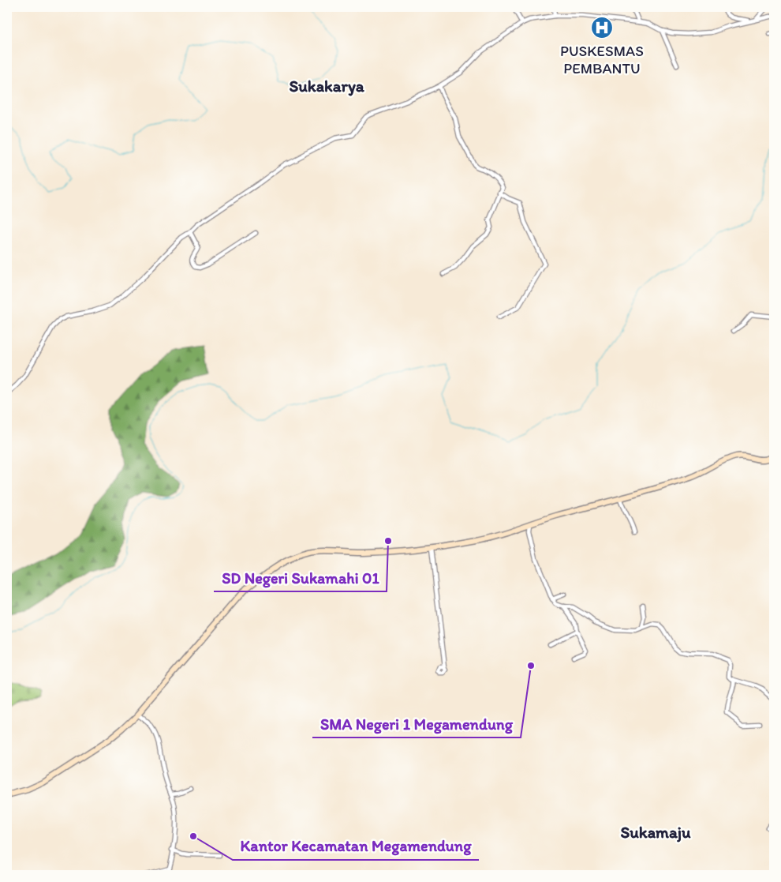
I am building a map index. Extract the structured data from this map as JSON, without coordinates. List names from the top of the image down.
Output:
{
  "districts": ["Sukakarya", "Sukamaju"],
  "places": {
    "hospital": ["PUSKESMAS PEMBANTU"],
    "other": ["SD Negeri Sukamahi 01", "SMA Negeri 1 Megamendung", "Kantor Kecamatan Megamendung"]
  }
}
